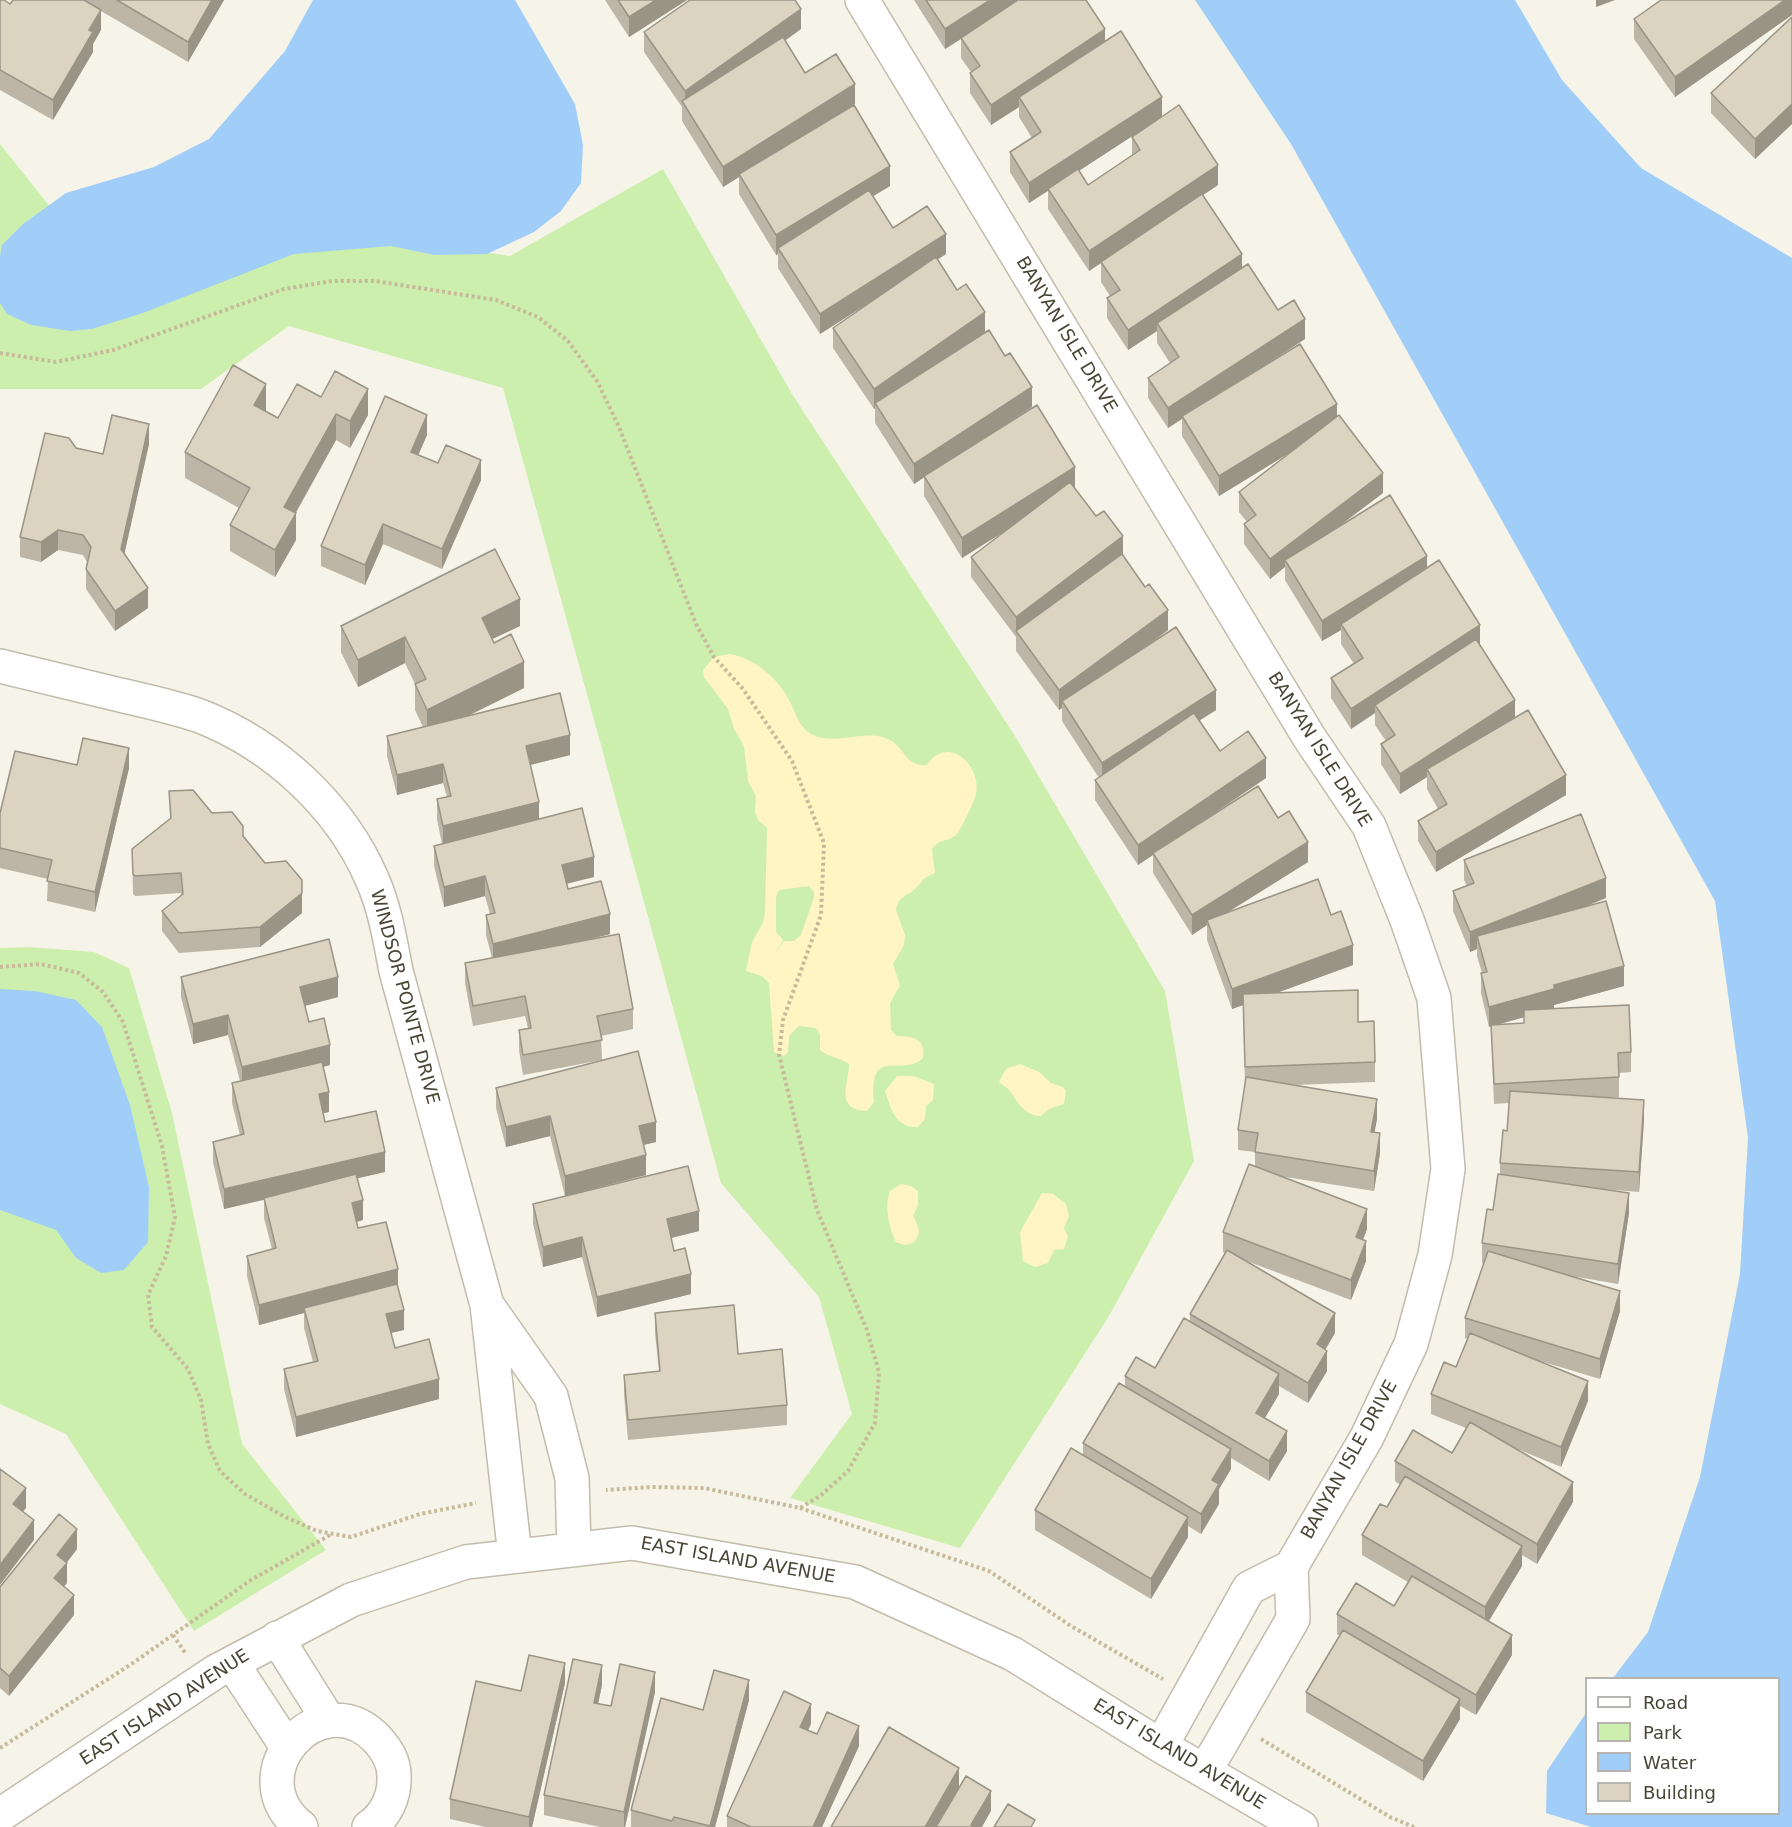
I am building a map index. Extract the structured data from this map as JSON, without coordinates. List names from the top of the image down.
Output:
{
  "streets": {
    "street": ["BANYAN ISLE DRIVE", "WINDSOR POINTE DRIVE", "EAST ISLAND AVENUE"]
  },
  "crossings": [
    ["WINDSOR POINTE DRIVE", "EAST ISLAND AVENUE"]
  ],
  "legend": [
    "Road",
    "Park",
    "Water",
    "Building"
  ]
}
